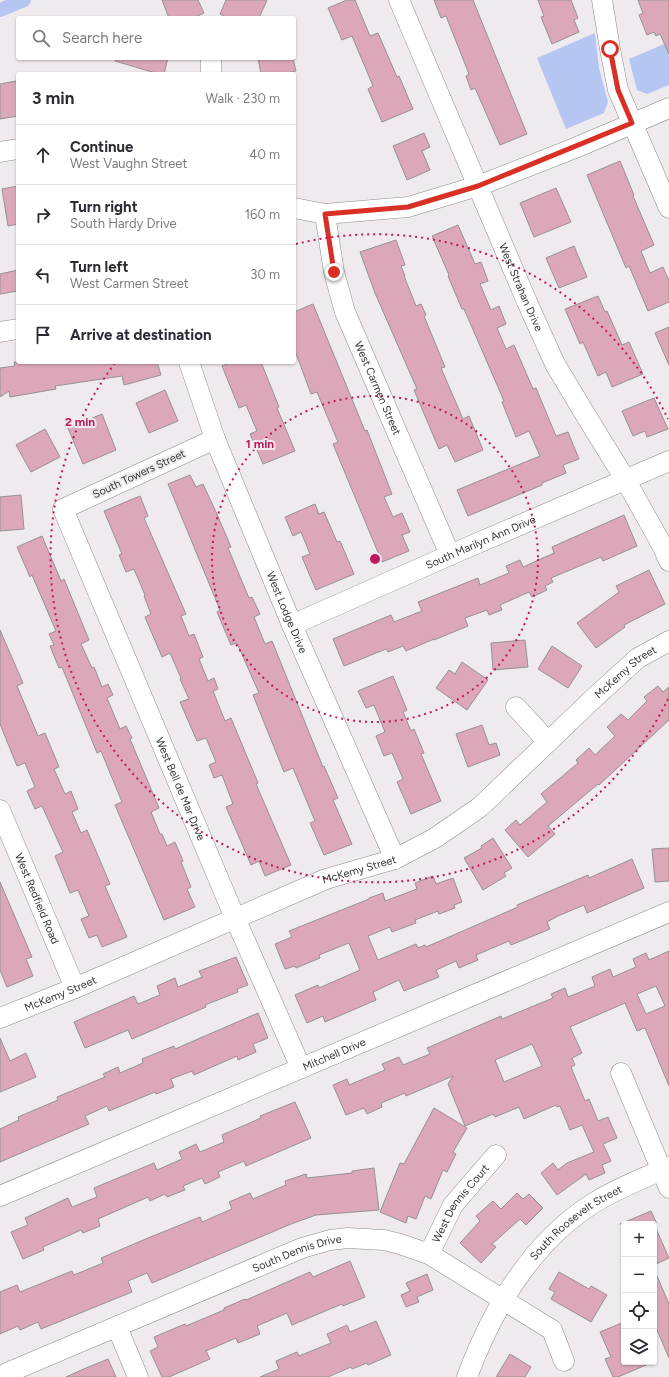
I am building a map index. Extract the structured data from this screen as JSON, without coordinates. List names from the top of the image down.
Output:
{
  "streets": {
    "street": [
      "West Strahan Drive",
      "West Carmen Street",
      "South Towers Street",
      "South Marilyn Ann Drive",
      "West Lodge Drive",
      "McKemy Street",
      "West Bell de Mar Drive",
      "West Redfield Road",
      "Mitchell Drive",
      "West Dennis Court",
      "South Roosevelt Street",
      "South Dennis Drive"
    ]
  },
  "crossings": [
    ["West Strahan Drive", "South Marilyn Ann Drive"],
    ["West Carmen Street", "South Marilyn Ann Drive"],
    ["South Towers Street", "West Lodge Drive"],
    ["South Towers Street", "West Bell de Mar Drive"],
    ["South Marilyn Ann Drive", "West Lodge Drive"],
    ["West Lodge Drive", "McKemy Street"],
    ["McKemy Street", "West Bell de Mar Drive"],
    ["McKemy Street", "West Redfield Road"],
    ["West Bell de Mar Drive", "Mitchell Drive"],
    ["West Dennis Court", "South Dennis Drive"],
    ["South Roosevelt Street", "South Dennis Drive"]
  ],
  "page": {
    "search": "Search here",
    "heading": ["3 min", "Walk · 230 m"],
    "list": [
      ["Continue", "West Vaughn Street", "40 m"],
      ["Turn right", "South Hardy Drive", "160 m"],
      ["Turn left", "West Carmen Street", "30 m"],
      "Arrive at destination"
    ],
    "map_buttons": ["+", "−"]
  },
  "rings": ["2 min", "1 min"]
}
